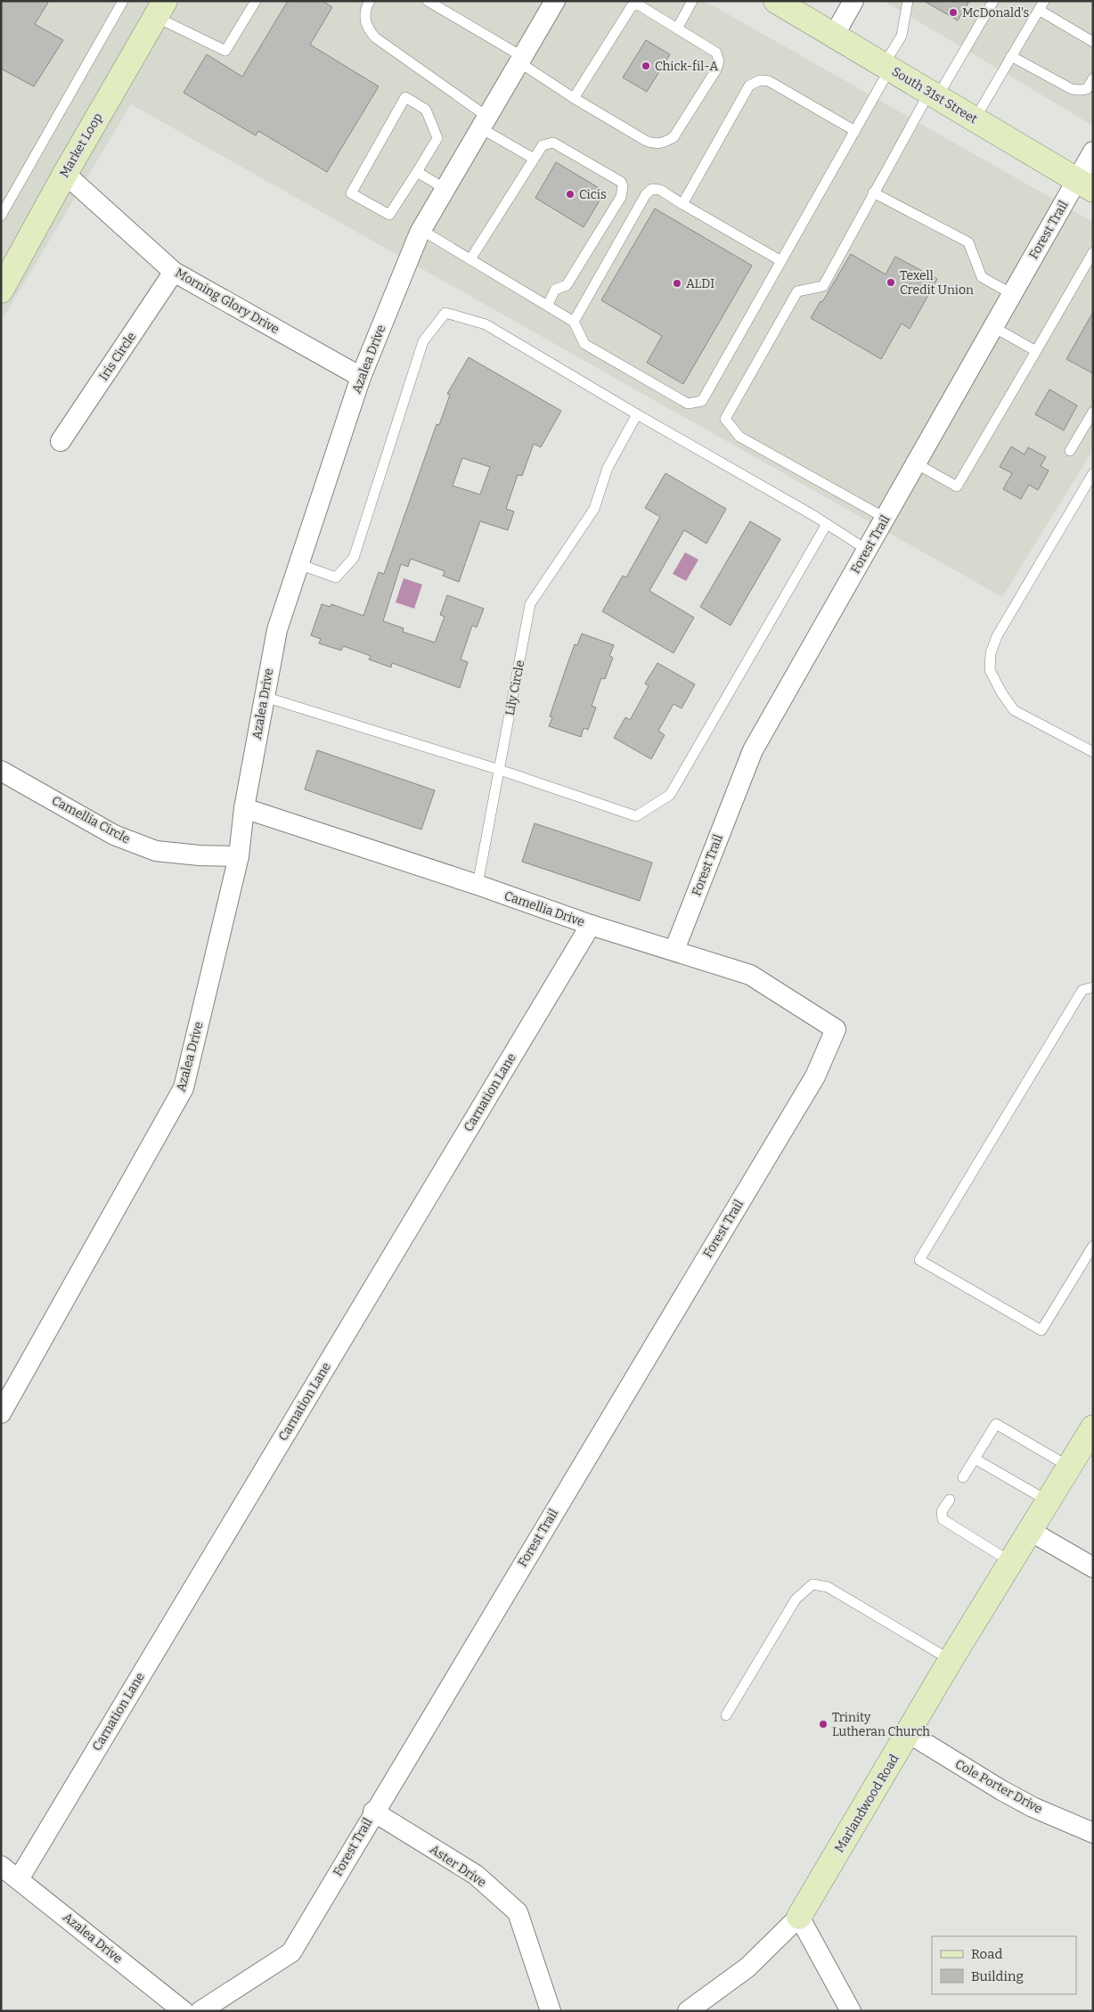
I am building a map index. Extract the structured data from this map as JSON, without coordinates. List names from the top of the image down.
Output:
{
  "streets": {
    "street": [
      "South 31st Street",
      "Market Loop",
      "Forest Trail",
      "Morning Glory Drive",
      "Iris Circle",
      "Azalea Drive",
      "Camellia Circle",
      "Camellia Drive",
      "Carnation Lane",
      "Cole Porter Drive",
      "Marlandwood Road",
      "Aster Drive"
    ],
    "lane": ["Lily Circle"]
  },
  "crossings": [
    ["South 31st Street", "Forest Trail"],
    ["Market Loop", "Morning Glory Drive"],
    ["Forest Trail", "Camellia Drive"],
    ["Forest Trail", "Aster Drive"],
    ["Morning Glory Drive", "Iris Circle"],
    ["Morning Glory Drive", "Azalea Drive"],
    ["Azalea Drive", "Camellia Circle"],
    ["Azalea Drive", "Camellia Drive"],
    ["Azalea Drive", "Carnation Lane"],
    ["Lily Circle", "Camellia Drive"],
    ["Camellia Drive", "Carnation Lane"],
    ["Cole Porter Drive", "Marlandwood Road"]
  ],
  "places": [
    "McDonald's",
    "Chick-fil-A",
    "Cicis",
    "Texell Credit Union",
    "ALDI",
    "Trinity Lutheran Church"
  ],
  "legend": ["Road", "Building"]
}
